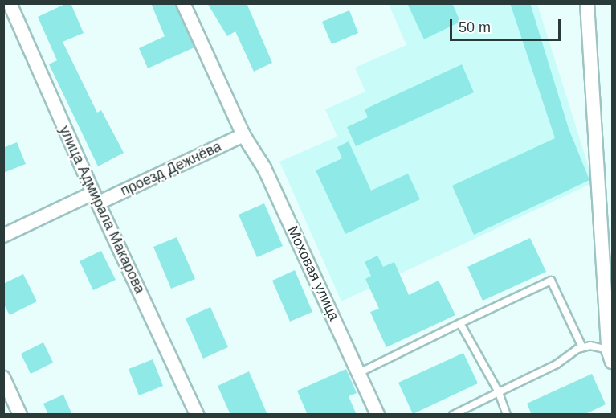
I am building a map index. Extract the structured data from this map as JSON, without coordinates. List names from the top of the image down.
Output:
{
  "streets": {
    "street": ["проезд Дежнёва", "улица Адмирала Макарова", "Моховая улица"]
  },
  "crossings": [
    ["проезд Дежнёва", "улица Адмирала Макарова"],
    ["проезд Дежнёва", "Моховая улица"]
  ],
  "scale_bar": "50 m"
}
